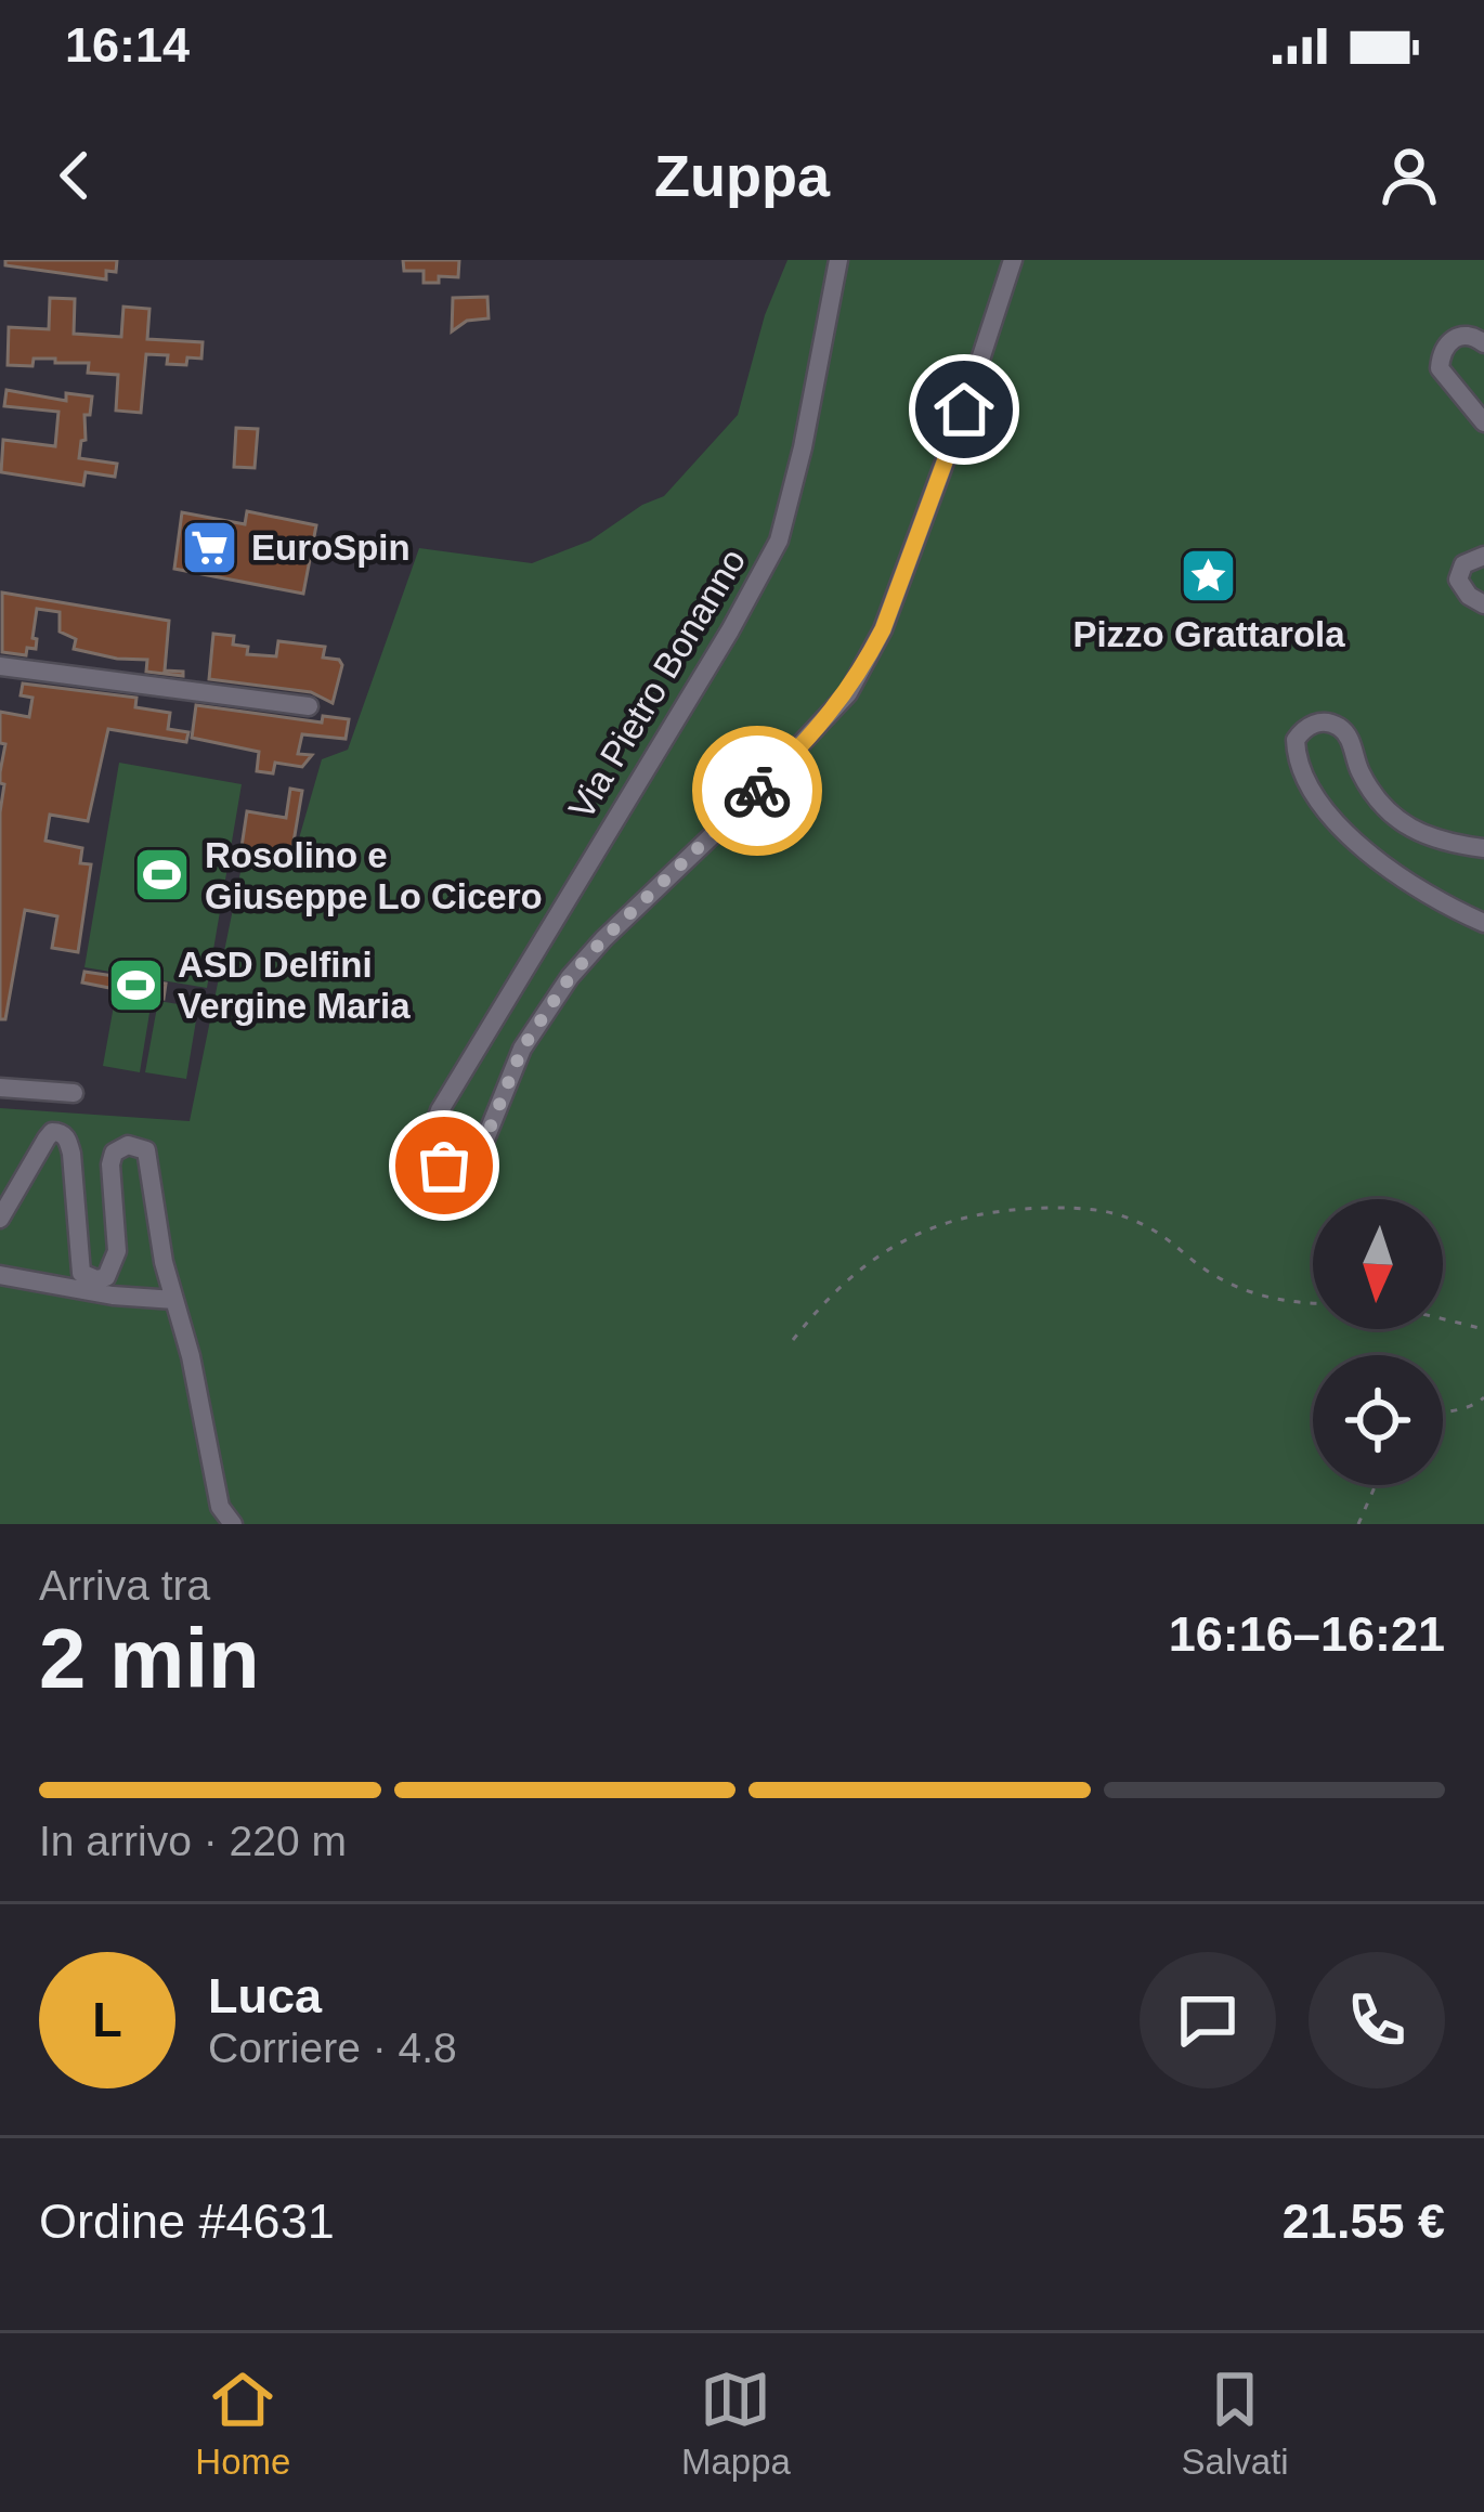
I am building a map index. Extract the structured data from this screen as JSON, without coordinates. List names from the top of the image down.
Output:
{
  "streets": {
    "street": ["Via Pietro Bonanno"]
  },
  "places": {
    "supermarket": ["EuroSpin"],
    "place": ["Pizzo Grattarola"],
    "sports": ["Rosolino e Giuseppe Lo Cicero", "ASD Delfini Vergine Maria"]
  },
  "north": "bottom",
  "page": {
    "status": "16:14",
    "header": "Zuppa",
    "heading": ["2 min", "Arriva tra", "16:16–16:21"],
    "panel": [
      "Luca",
      "Corriere · 4.8",
      "Ordine #4631",
      "21.55 €"
    ],
    "bar": "In arrivo · 220 m",
    "round": "L",
    "tabs": ["Home", "Mappa", "Salvati"]
  }
}
